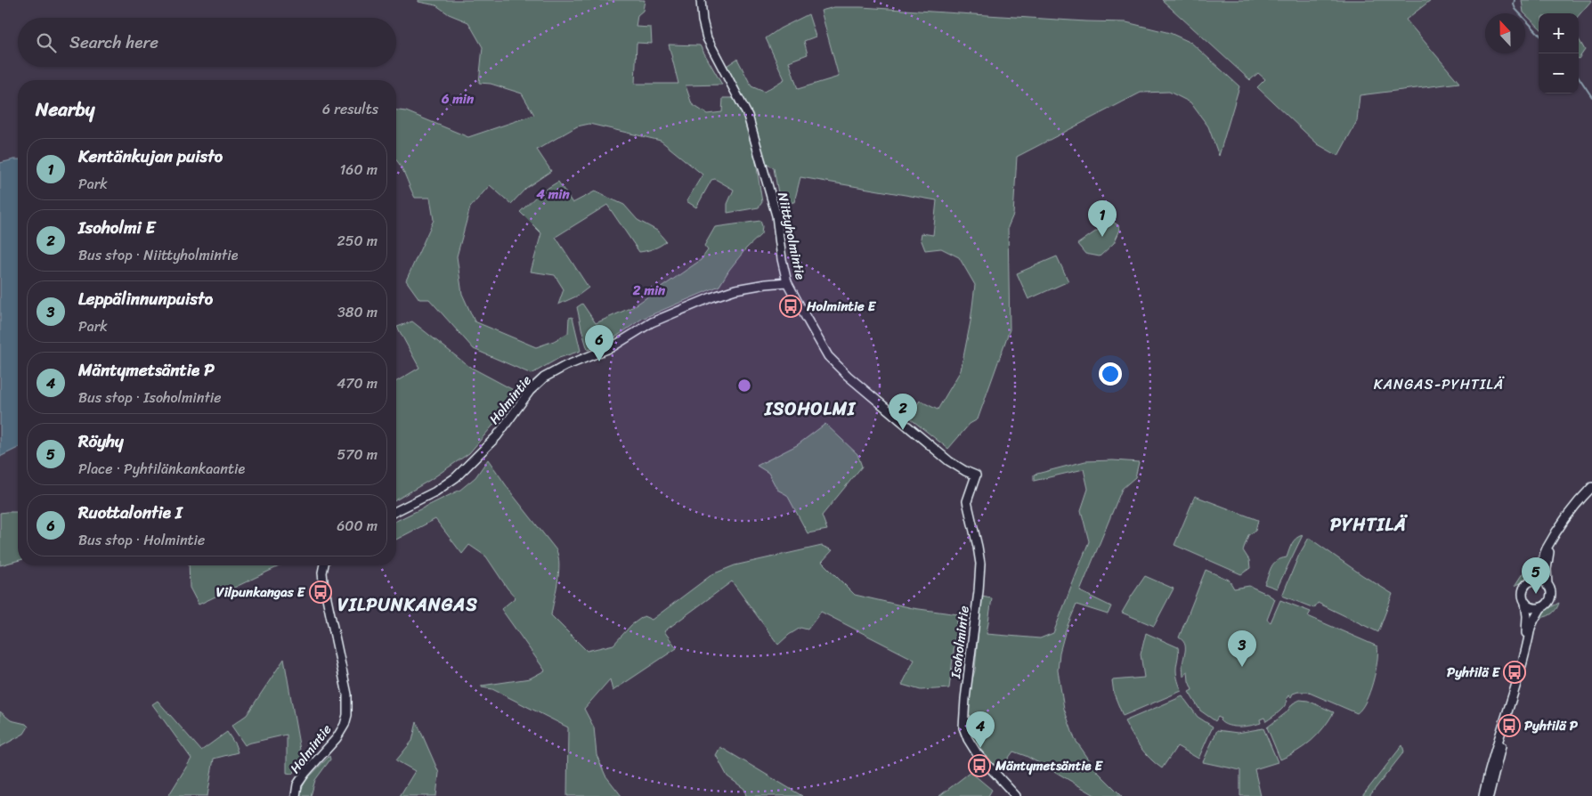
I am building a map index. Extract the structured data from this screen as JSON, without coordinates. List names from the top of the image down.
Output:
{
  "streets": {
    "street": ["Niittyholmintie", "Holmintie", "Isoholmintie"]
  },
  "crossings": [
    ["Niittyholmintie", "Holmintie"],
    ["Niittyholmintie", "Isoholmintie"]
  ],
  "districts": [
    "KANGAS-PYHTILÄ",
    "ISOHOLMI",
    "PYHTILÄ",
    "VILPUNKANGAS"
  ],
  "places": {
    "bus stop": [
      "Holmintie E",
      "Vilpunkangas E",
      "Pyhtilä E",
      "Pyhtilä P",
      "Mäntymetsäntie E"
    ]
  },
  "north": "top",
  "page": {
    "map_buttons": ["+", "−"],
    "search": "Search here",
    "heading": ["Nearby", "6 results"],
    "list": [
      {
        "mark": "1",
        "name": "Kentänkujan puisto",
        "note": "Park",
        "value": "160 m"
      },
      {
        "mark": "2",
        "name": "Isoholmi E",
        "note": "Bus stop · Niittyholmintie",
        "value": "250 m"
      },
      {
        "mark": "3",
        "name": "Leppälinnunpuisto",
        "note": "Park",
        "value": "380 m"
      },
      {
        "mark": "4",
        "name": "Mäntymetsäntie P",
        "note": "Bus stop · Isoholmintie",
        "value": "470 m"
      },
      {
        "mark": "5",
        "name": "Röyhy",
        "note": "Place · Pyhtilänkankaantie",
        "value": "570 m"
      },
      {
        "mark": "6",
        "name": "Ruottalontie I",
        "note": "Bus stop · Holmintie",
        "value": "600 m"
      }
    ],
    "pins": [
      "1",
      "6",
      "2",
      "5",
      "3",
      "4"
    ]
  },
  "rings": ["6 min", "4 min", "2 min"]
}
